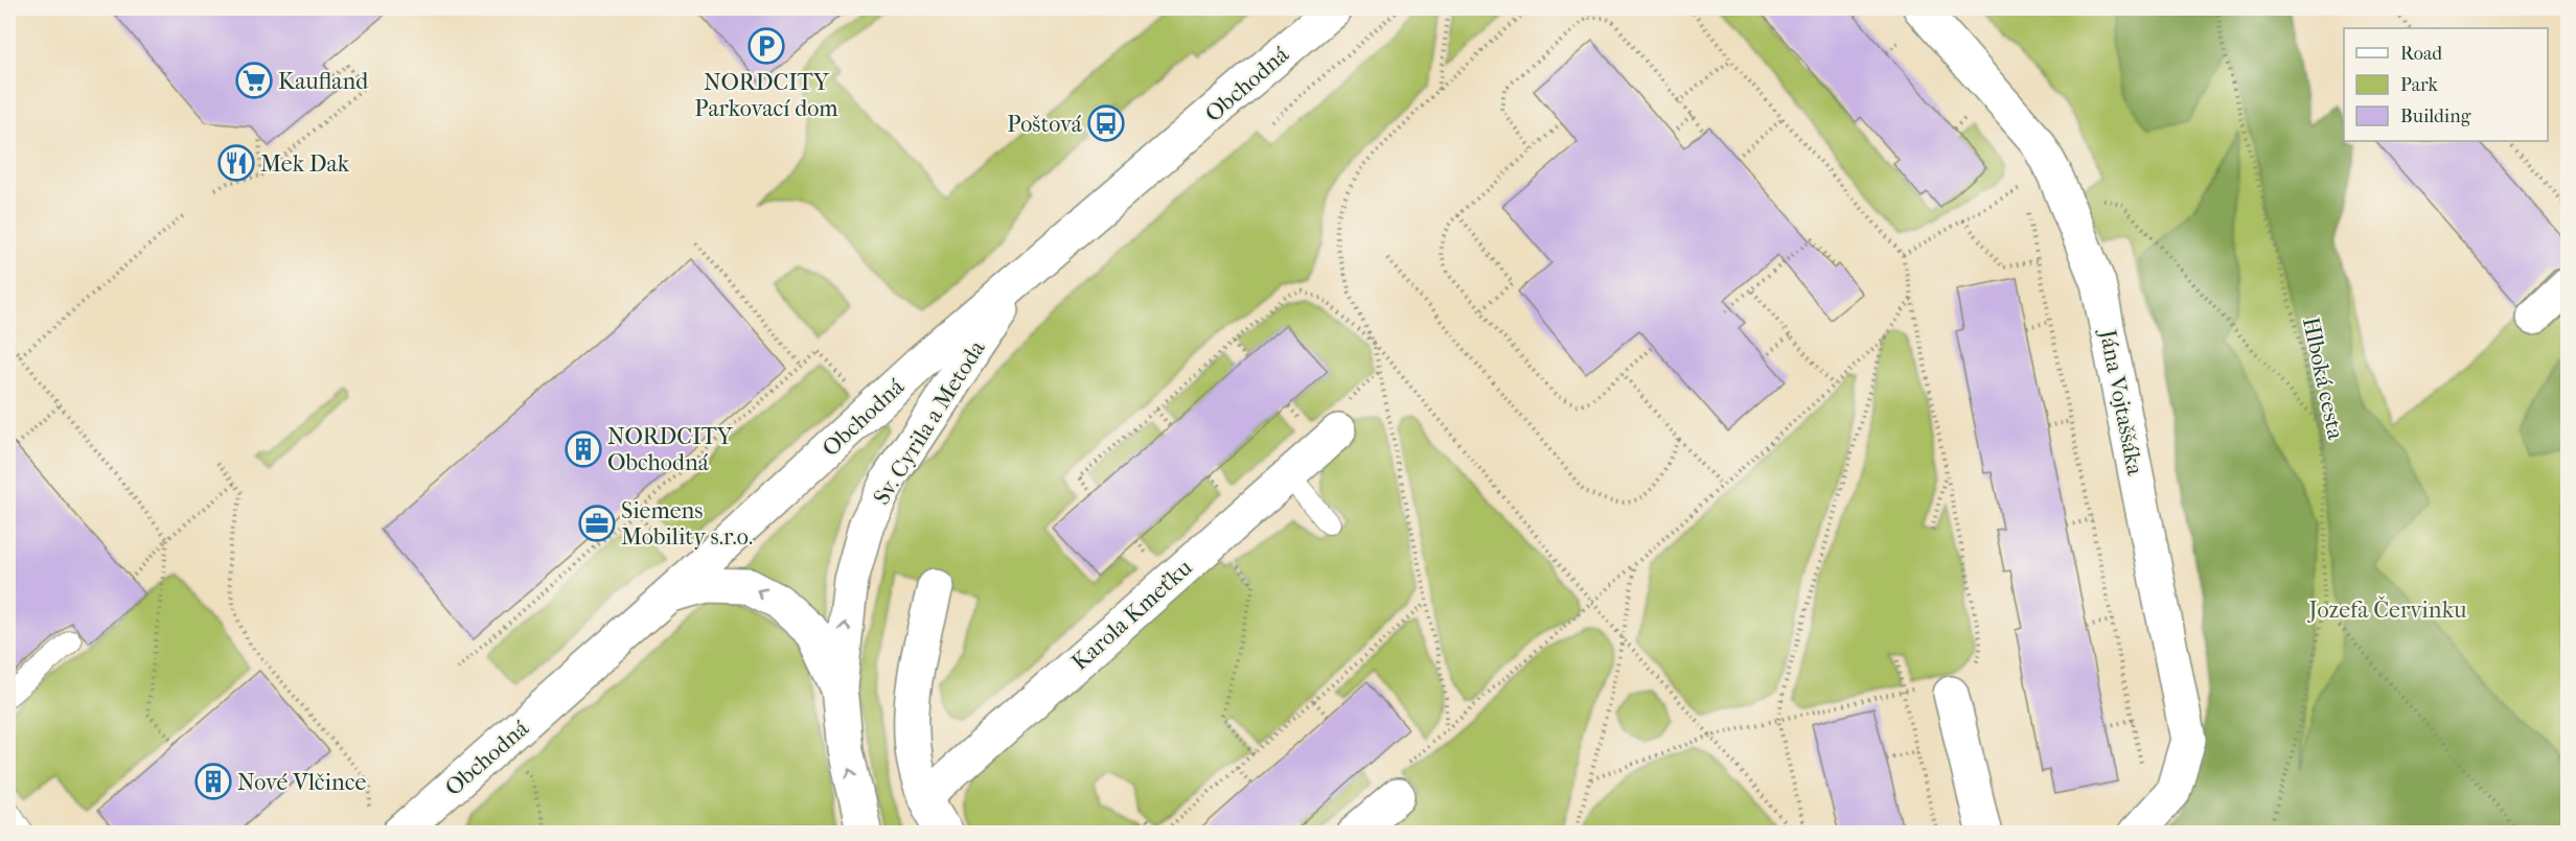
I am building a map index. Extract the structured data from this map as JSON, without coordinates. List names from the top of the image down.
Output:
{
  "streets": {
    "street": [
      "Obchodná",
      "Jána Vojtaššáka",
      "Sv. Cyrila a Metoda",
      "Karola Kmeťku"
    ],
    "path": ["Hlboká cesta"]
  },
  "crossings": [
    ["Obchodná", "Sv. Cyrila a Metoda"]
  ],
  "one_way": ["Sv. Cyrila a Metoda"],
  "parks": ["Jozefa Červinku"],
  "places": {
    "parking": ["NORDCITY Parkovací dom"],
    "supermarket": ["Kaufland"],
    "bus stop": ["Poštová"],
    "restaurant": ["Mek Dak"],
    "building": ["NORDCITY Obchodná", "Nové Vlčince"],
    "office": ["Siemens Mobility s.r.o."]
  },
  "legend": ["Road", "Park", "Building"]
}
